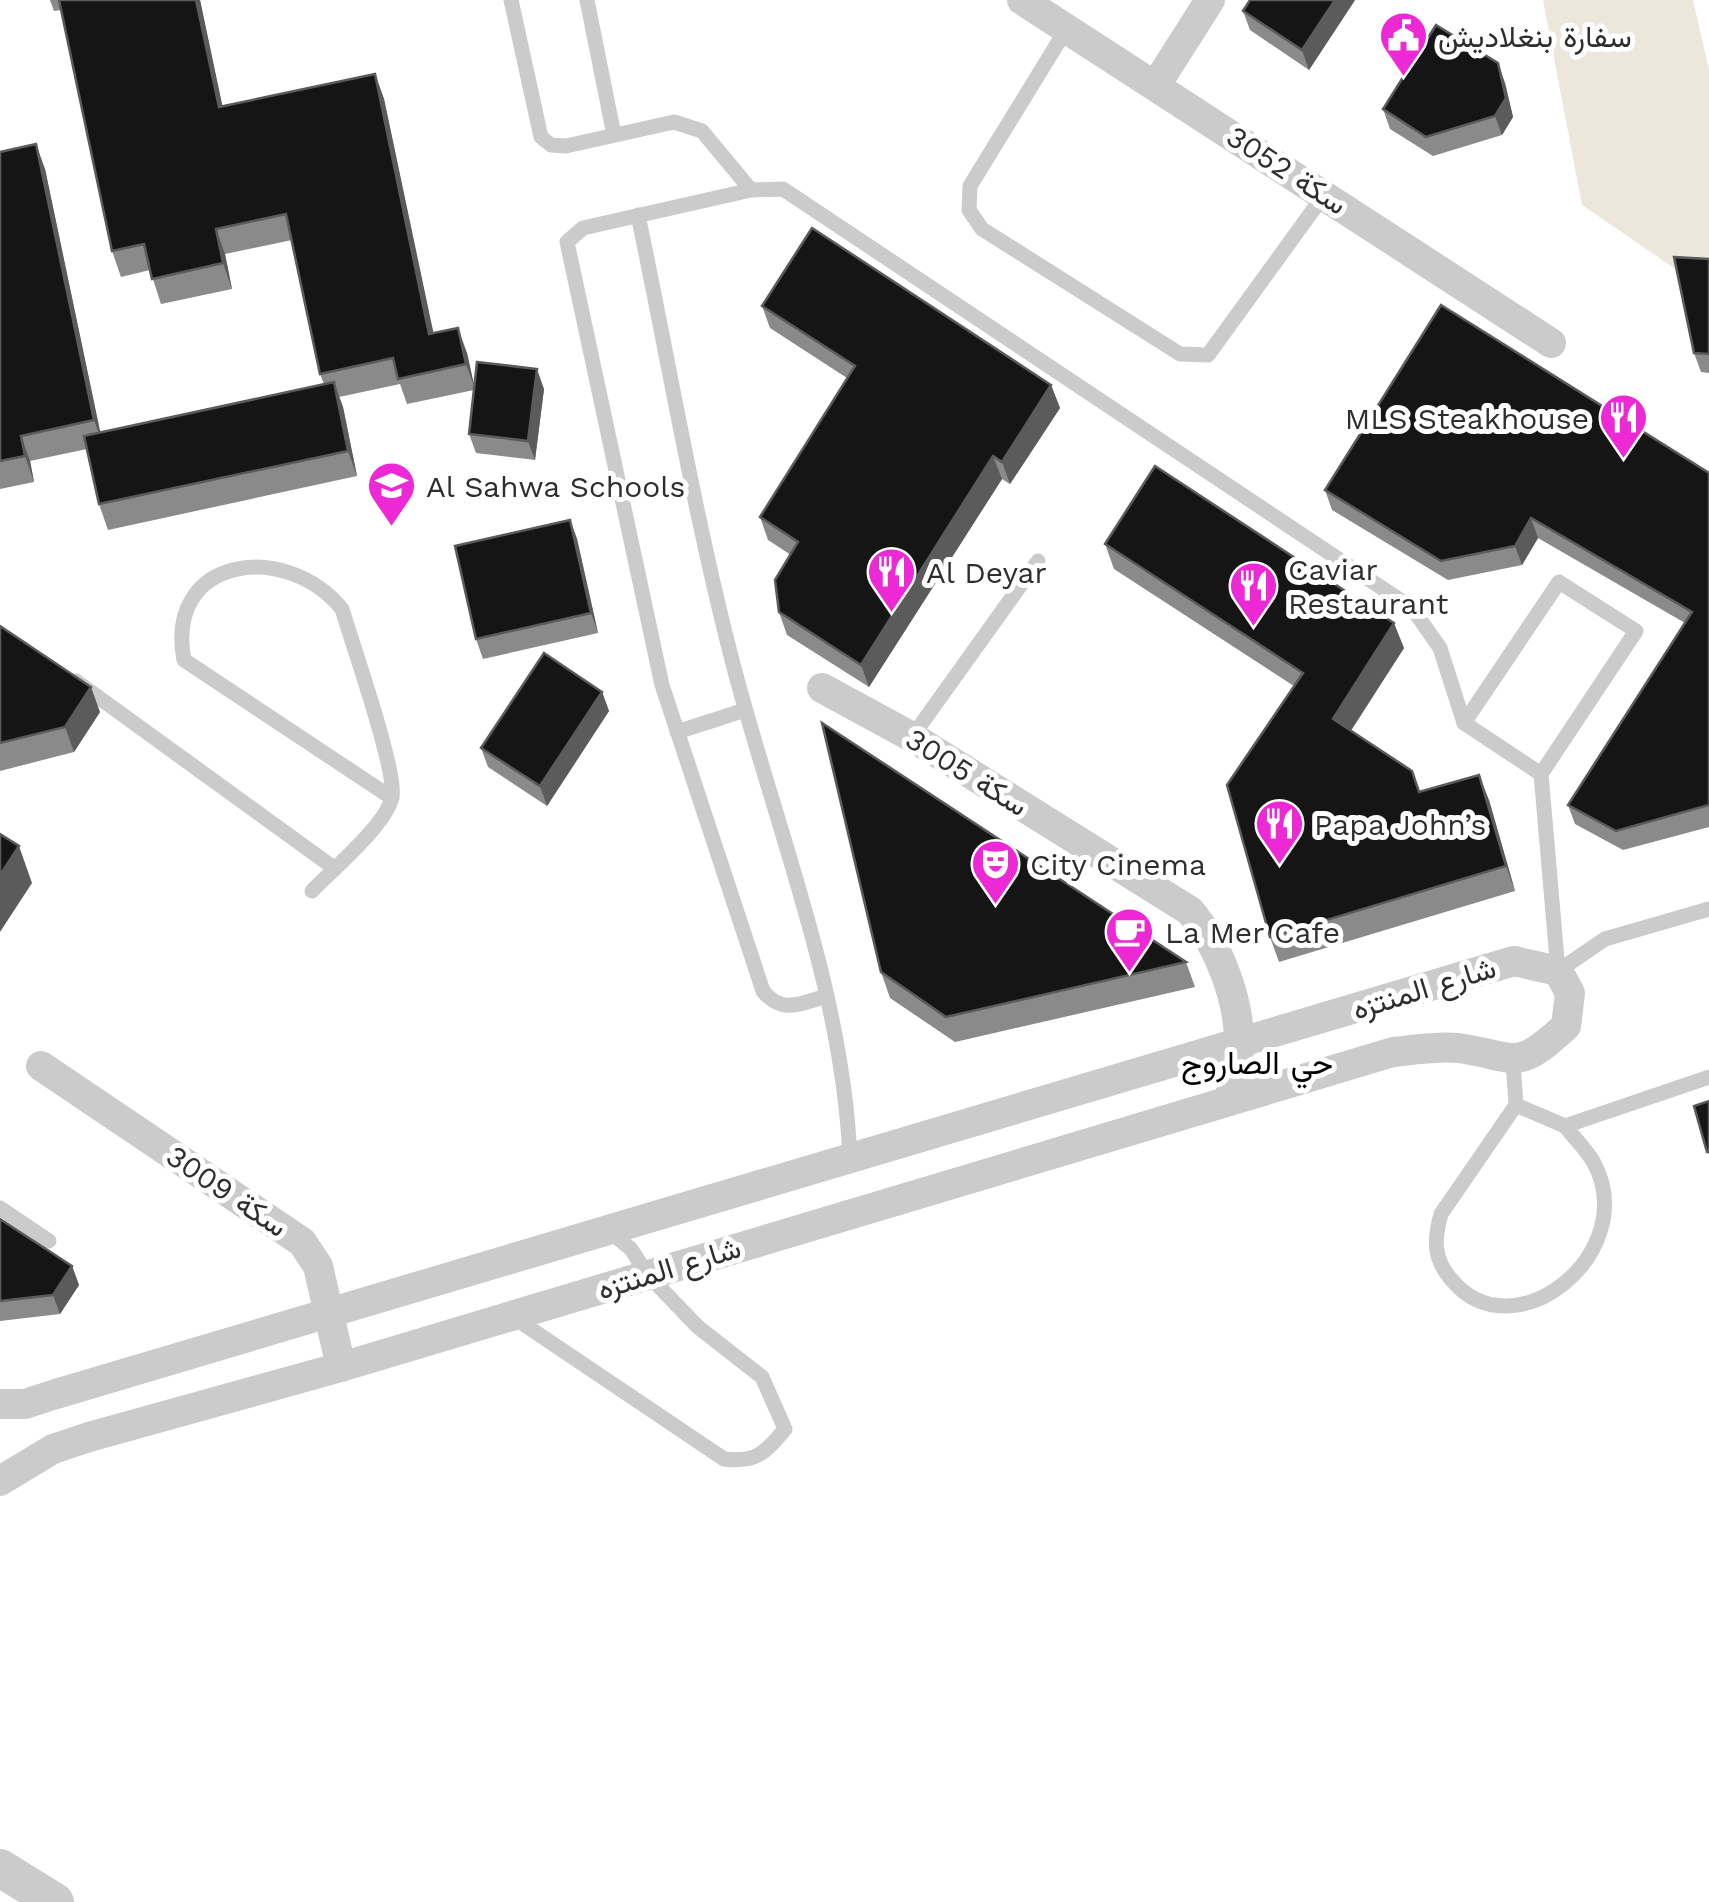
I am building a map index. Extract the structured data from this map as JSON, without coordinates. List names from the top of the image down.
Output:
{
  "streets": {
    "street": [
      "سكة 3052",
      "سكة 3005",
      "شارع المنتزه",
      "سكة 3009"
    ]
  },
  "crossings": [
    ["سكة 3005", "شارع المنتزه"],
    ["شارع المنتزه", "سكة 3009"]
  ],
  "districts": ["حي الصاروج"],
  "places": {
    "public building": ["سفارة بنغلاديش"],
    "restaurant": [
      "MLS Steakhouse",
      "Al Deyar",
      "Caviar Restaurant",
      "Papa John’s"
    ],
    "school or university": ["Al Sahwa Schools"],
    "theatre": ["City Cinema"],
    "cafe": ["La Mer Cafe"]
  }
}
